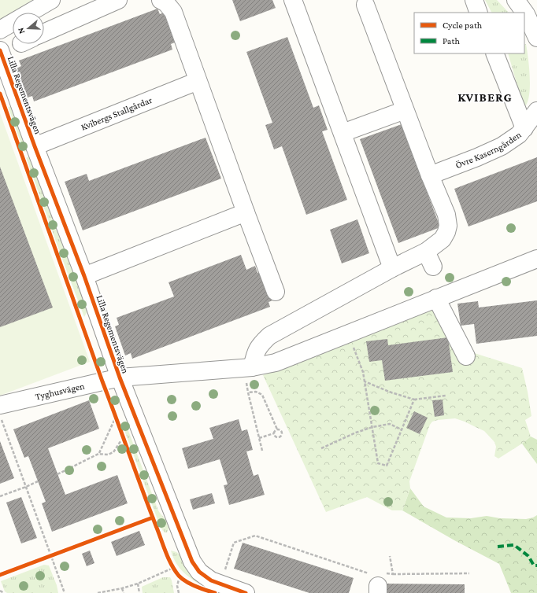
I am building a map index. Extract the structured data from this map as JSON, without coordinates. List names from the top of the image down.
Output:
{
  "streets": {
    "street": [
      "Lilla Regementsvägen",
      "Kvibergs Stallgårdar",
      "Övre Kaserngården",
      "Tyghusvägen"
    ]
  },
  "crossings": [
    ["Lilla Regementsvägen", "Kvibergs Stallgårdar"],
    ["Lilla Regementsvägen", "Tyghusvägen"]
  ],
  "districts": ["KVIBERG"],
  "legend": ["Cycle path", "Path"],
  "north": "left"
}
